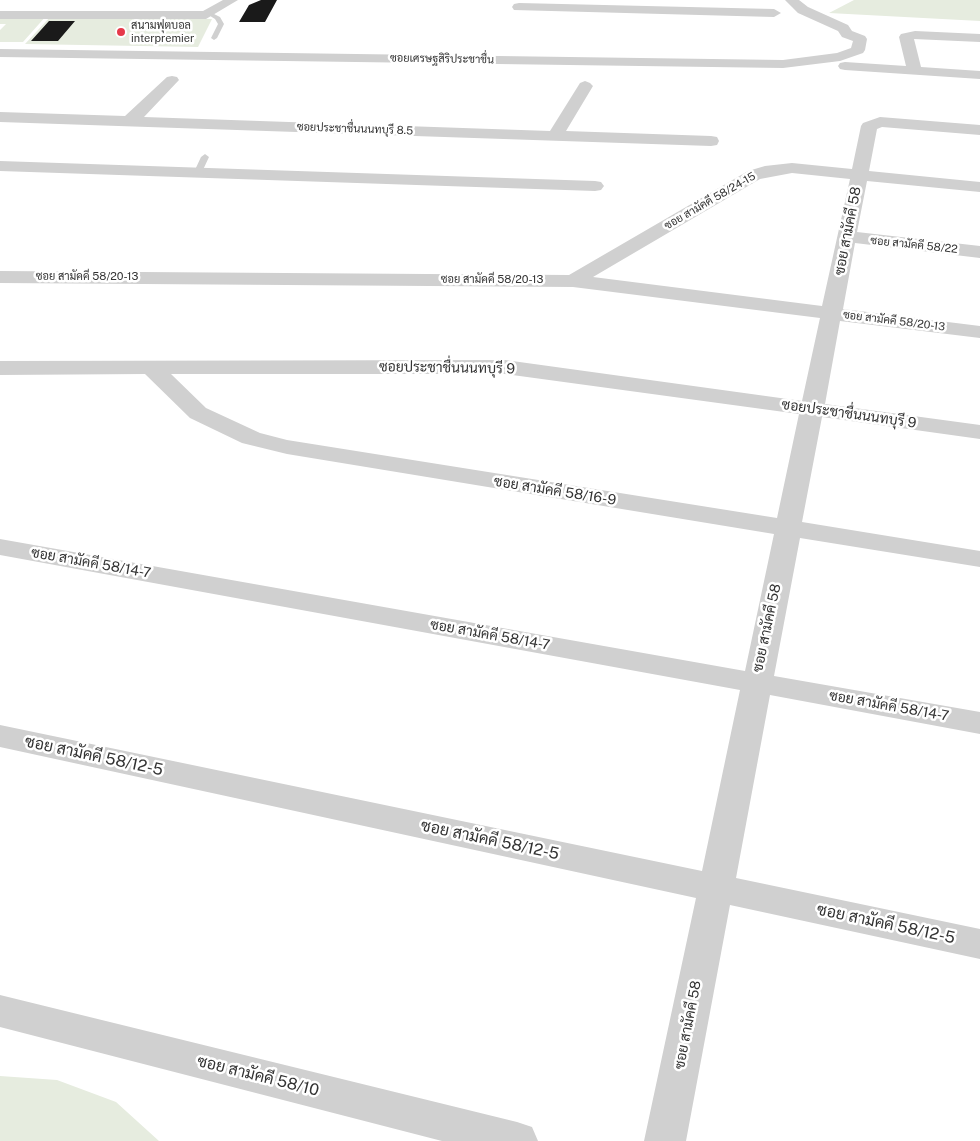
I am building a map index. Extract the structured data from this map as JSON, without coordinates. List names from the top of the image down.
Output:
{
  "streets": {
    "street": [
      "ซอยเศรษฐสิริประชาชื่น",
      "ซอยประชาชื่นนนทบุรี 8.5",
      "ซอย สามัคคี 58/24-15",
      "ซอย สามัคคี 58",
      "ซอย สามัคคี 58/22",
      "ซอย สามัคคี 58/20-13",
      "ซอยประชาชื่นนนทบุรี 9",
      "ซอย สามัคคี 58/16-9",
      "ซอย สามัคคี 58/14-7",
      "ซอย สามัคคี 58/12-5",
      "ซอย สามัคคี 58/10"
    ]
  },
  "crossings": [
    ["ซอย สามัคคี 58/24-15", "ซอย สามัคคี 58"],
    ["ซอย สามัคคี 58/24-15", "ซอย สามัคคี 58/20-13"],
    ["ซอย สามัคคี 58", "ซอย สามัคคี 58/22"],
    ["ซอย สามัคคี 58", "ซอย สามัคคี 58/20-13"],
    ["ซอย สามัคคี 58", "ซอยประชาชื่นนนทบุรี 9"],
    ["ซอย สามัคคี 58", "ซอย สามัคคี 58/16-9"],
    ["ซอย สามัคคี 58", "ซอย สามัคคี 58/14-7"],
    ["ซอย สามัคคี 58", "ซอย สามัคคี 58/12-5"],
    ["ซอยประชาชื่นนนทบุรี 9", "ซอย สามัคคี 58/16-9"]
  ],
  "places": ["สนามฟุตบอล interpremier"]
}
